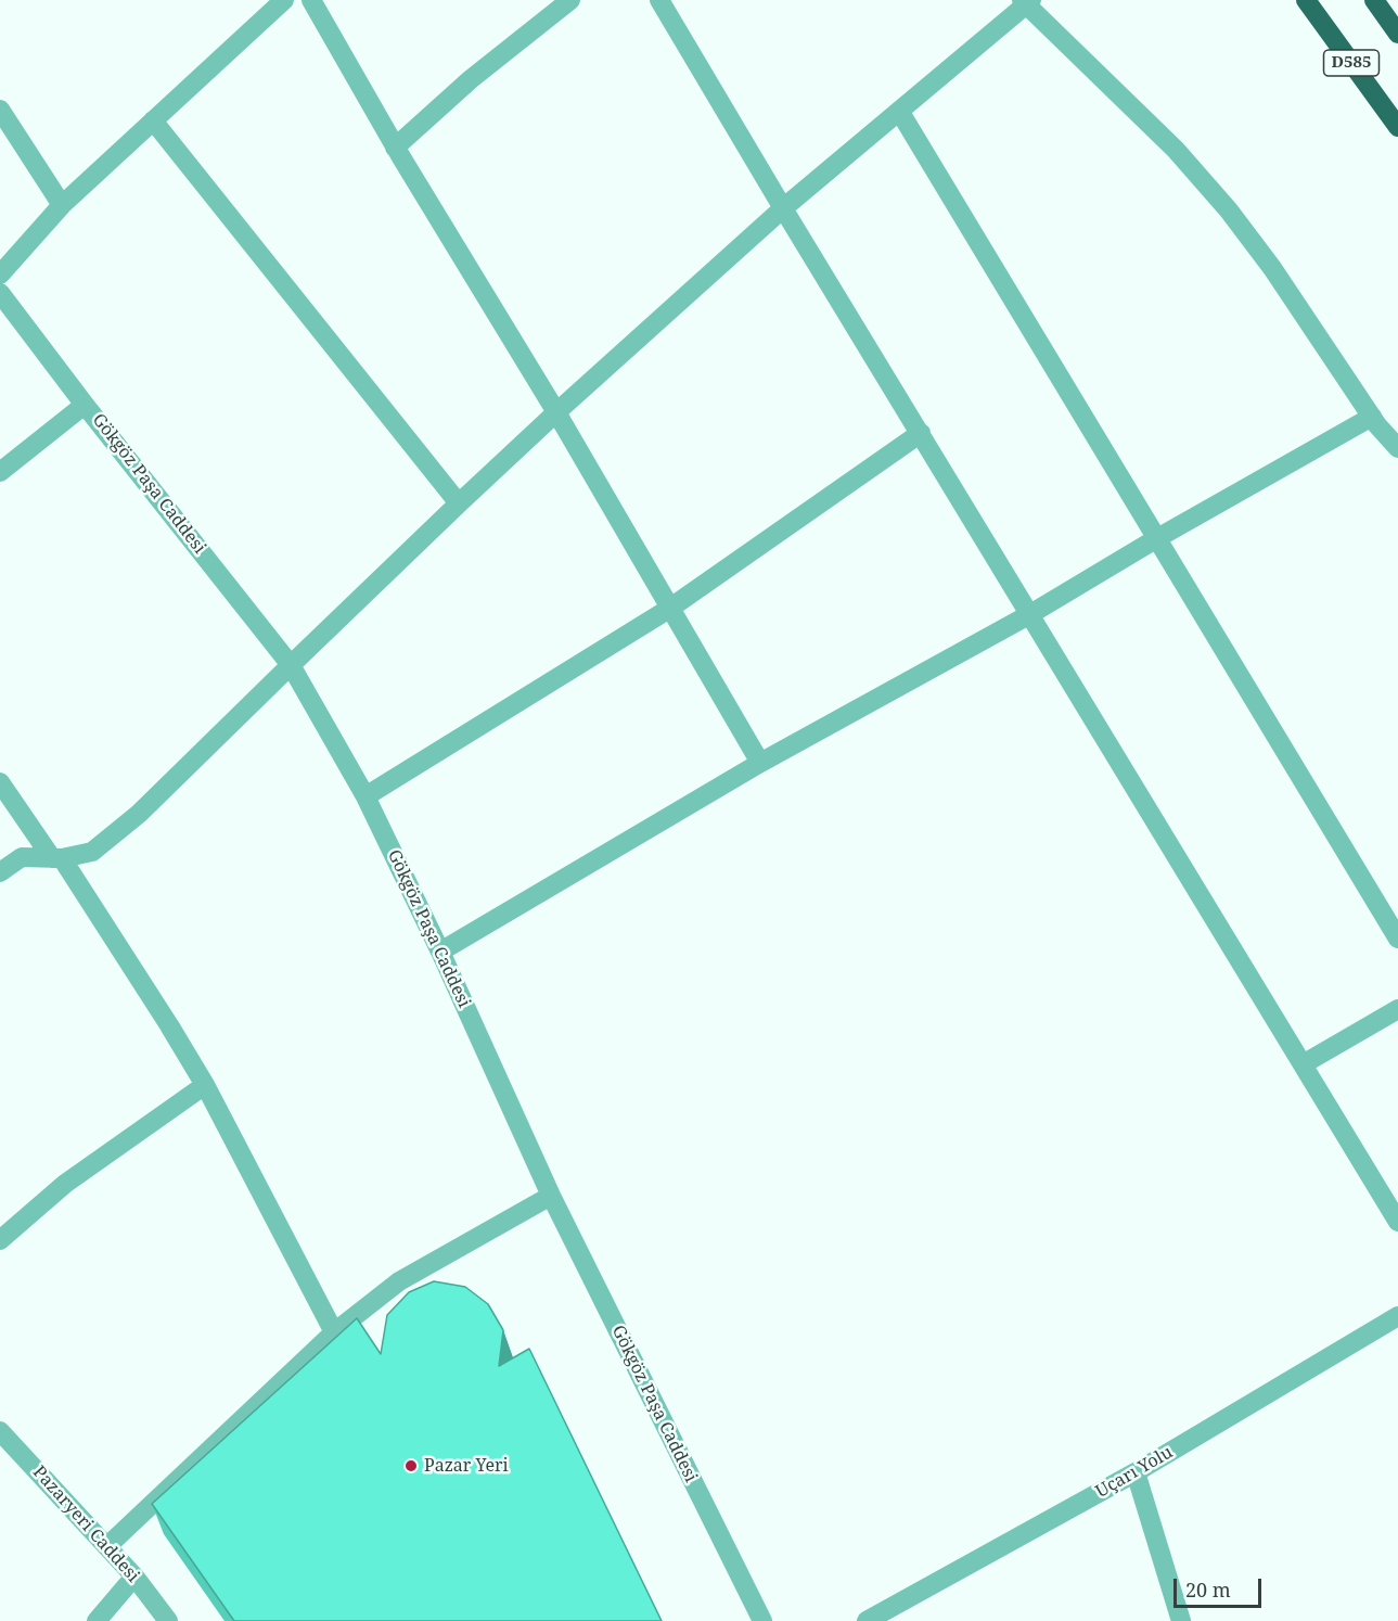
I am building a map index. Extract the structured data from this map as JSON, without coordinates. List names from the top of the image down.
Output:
{
  "streets": {
    "highway": ["D585"],
    "street": ["Gökgöz Paşa Caddesi", "Uçarı Yolu", "Pazaryeri Caddesi"]
  },
  "places": ["Pazar Yeri"],
  "scale_bar": "20 m"
}
